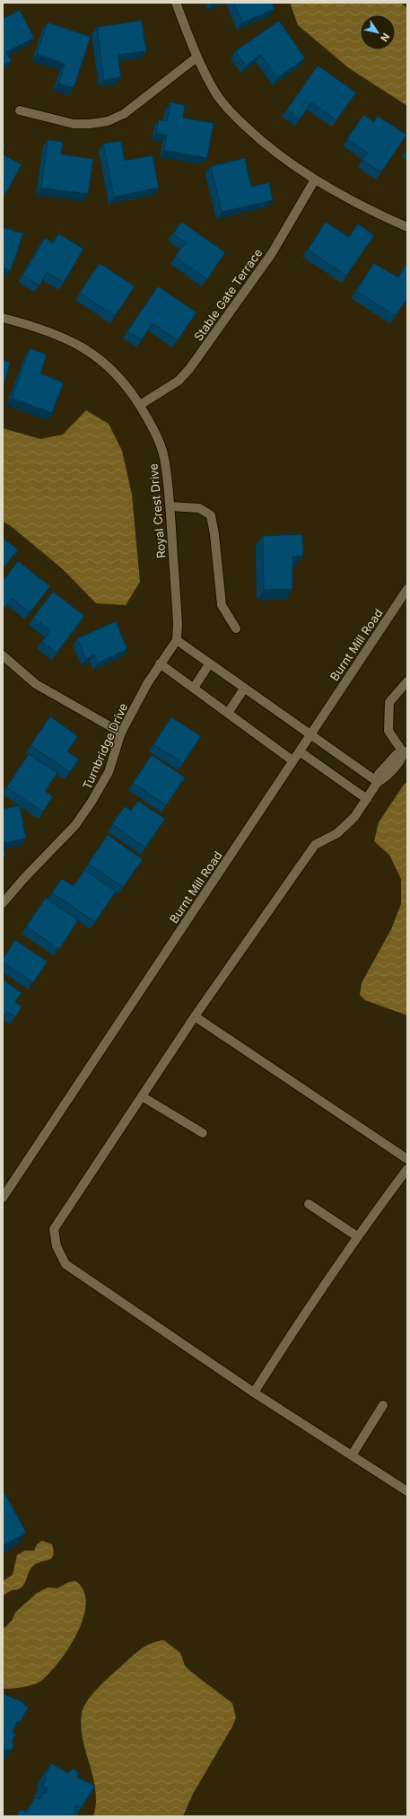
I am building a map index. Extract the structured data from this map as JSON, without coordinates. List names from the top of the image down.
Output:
{
  "streets": {
    "street": [
      "Stable Gate Terrace",
      "Royal Crest Drive",
      "Burnt Mill Road",
      "Turnbridge Drive"
    ]
  },
  "crossings": [
    ["Stable Gate Terrace", "Royal Crest Drive"],
    ["Royal Crest Drive", "Turnbridge Drive"]
  ],
  "north": "bottom right"
}
